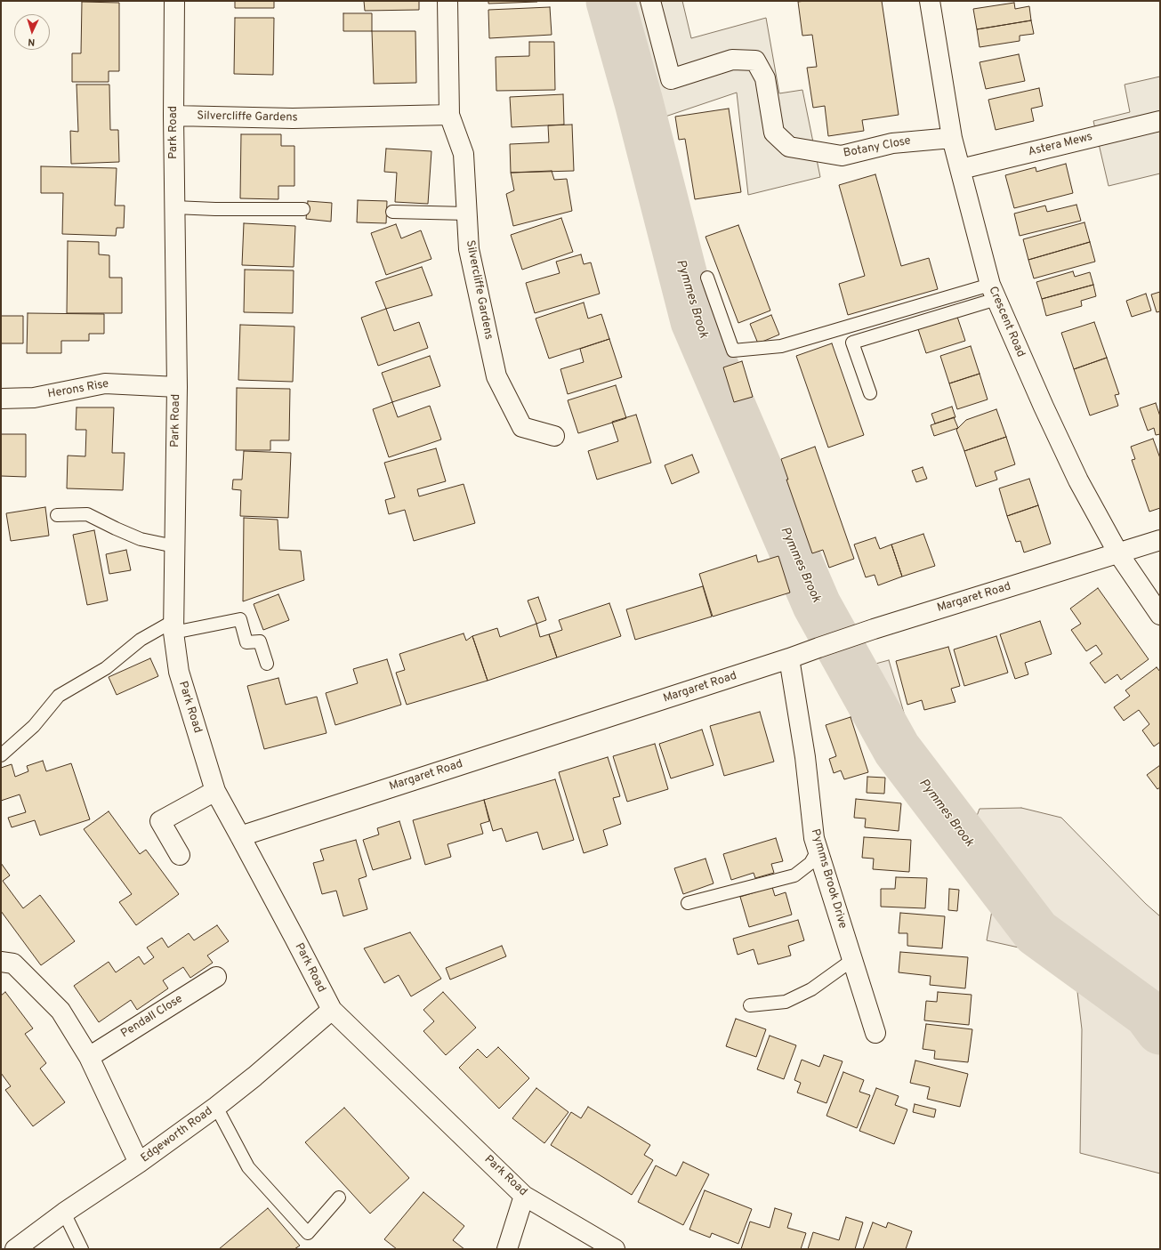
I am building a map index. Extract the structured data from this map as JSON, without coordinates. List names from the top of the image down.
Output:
{
  "streets": {
    "street": [
      "Silvercliffe Gardens",
      "Park Road",
      "Astera Mews",
      "Botany Close",
      "Crescent Road",
      "Herons Rise",
      "Margaret Road",
      "Pymms Brook Drive",
      "Pendall Close",
      "Edgeworth Road"
    ]
  },
  "crossings": [
    ["Silvercliffe Gardens", "Park Road"],
    ["Park Road", "Herons Rise"],
    ["Park Road", "Margaret Road"],
    ["Park Road", "Edgeworth Road"],
    ["Astera Mews", "Crescent Road"],
    ["Botany Close", "Crescent Road"],
    ["Crescent Road", "Margaret Road"],
    ["Margaret Road", "Pymms Brook Drive"]
  ],
  "water": ["Pymmes Brook"],
  "north": "bottom"
}
